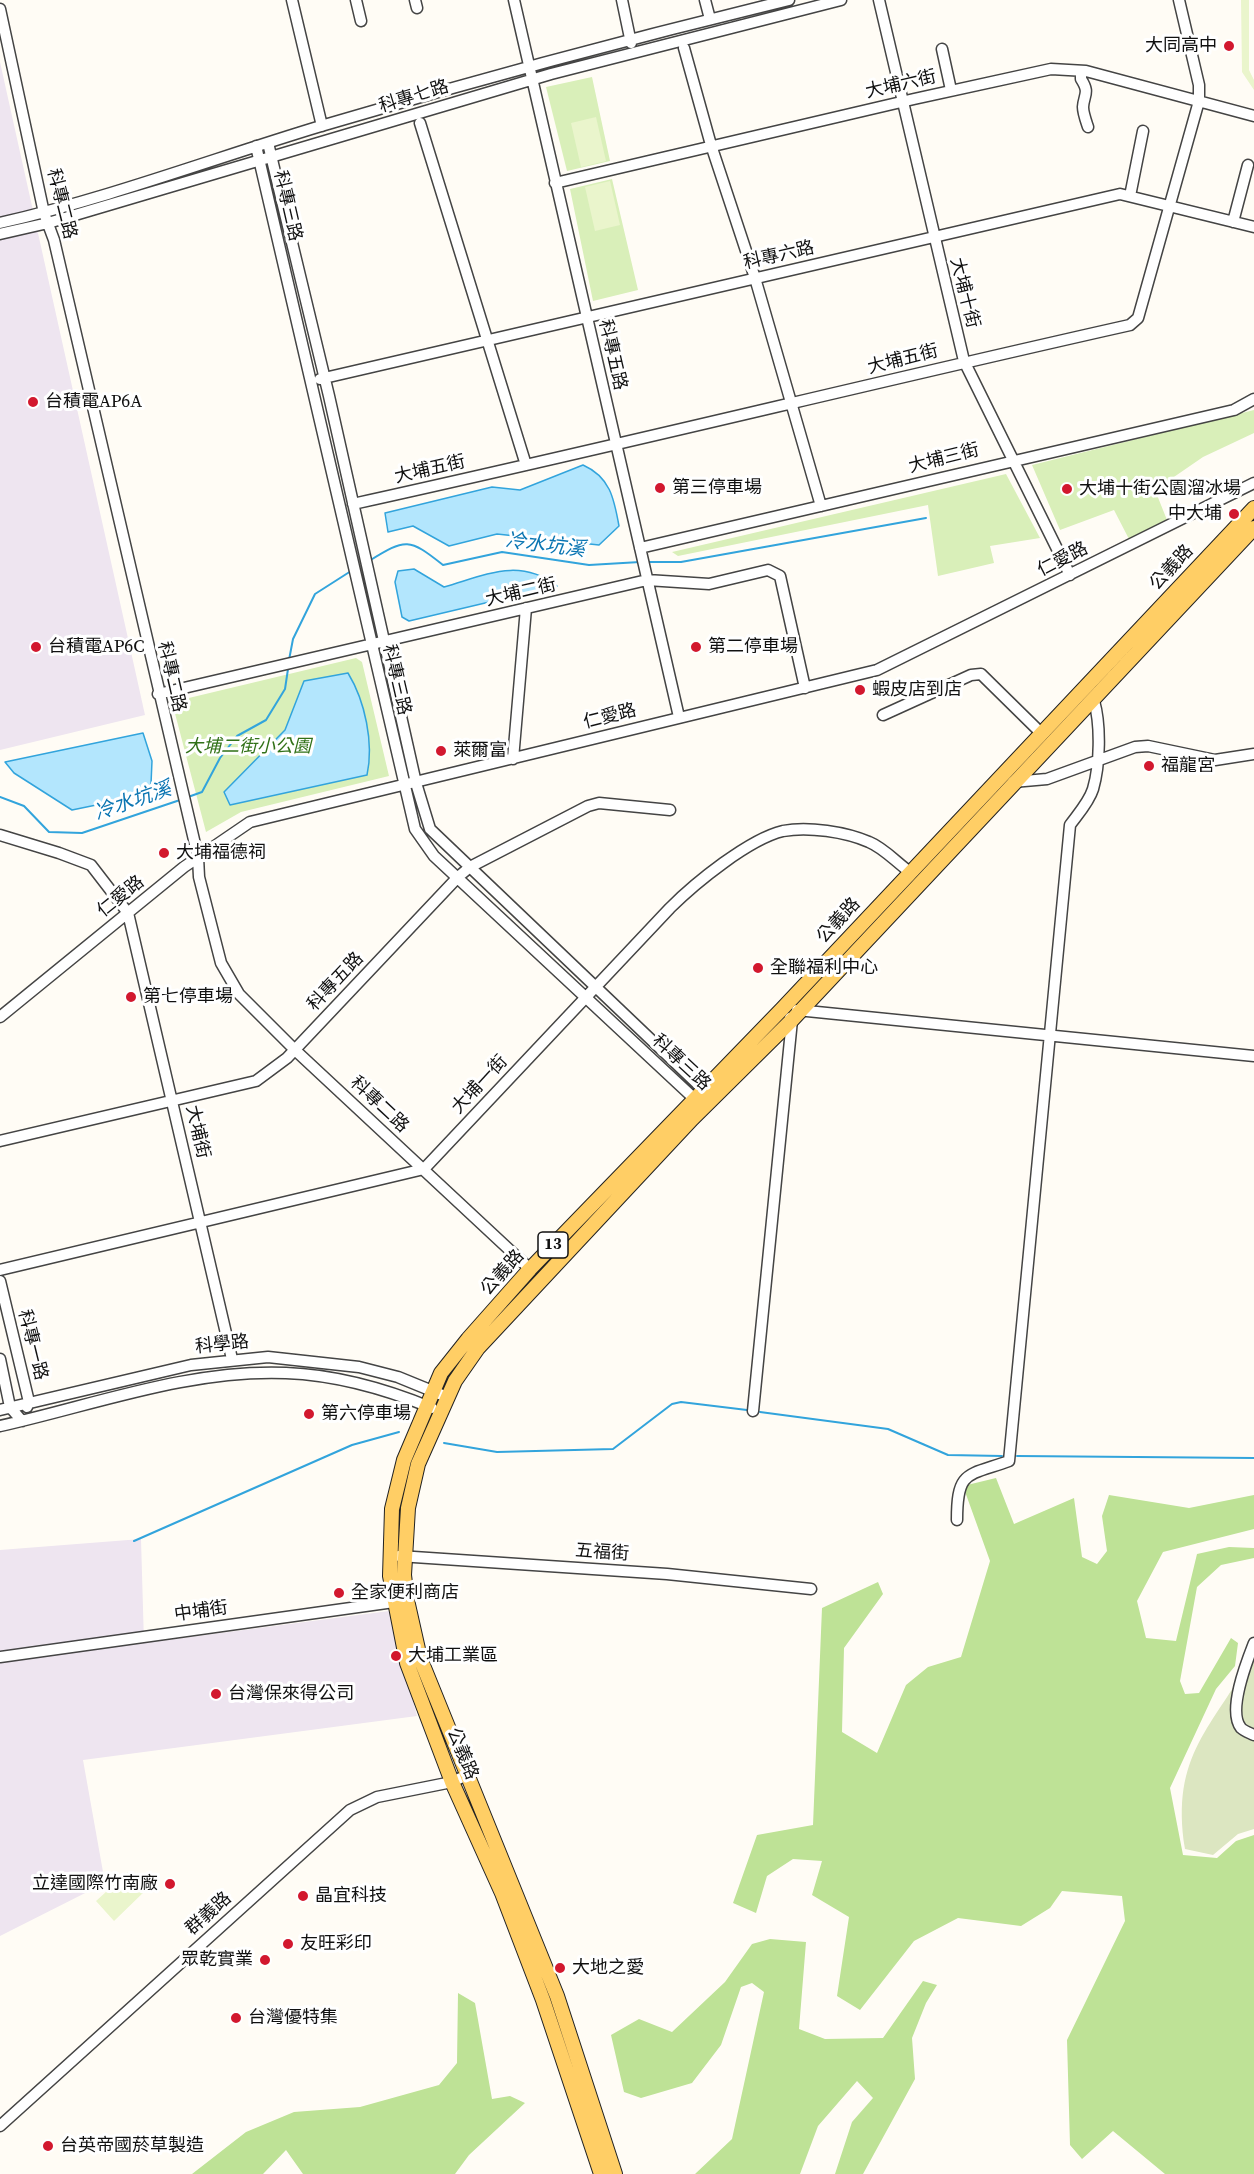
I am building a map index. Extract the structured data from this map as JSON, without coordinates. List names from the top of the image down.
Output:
{
  "streets": {
    "main road": ["公義路", "13"],
    "street": [
      "大埔六街",
      "科專七路",
      "科專二路",
      "科專三路",
      "科專六路",
      "大埔十街",
      "科專五路",
      "大埔五街",
      "大埔三街",
      "仁愛路",
      "大埔二街",
      "大埔一街",
      "大埔街",
      "科專一路",
      "科學路",
      "五福街",
      "中埔街",
      "群義路"
    ]
  },
  "crossings": [
    ["大埔六街", "大埔十街"],
    ["大埔六街", "科專五路"],
    ["大埔六街", "大埔五街"],
    ["科專七路", "科專二路"],
    ["科專七路", "科專三路"],
    ["科專七路", "科專五路"],
    ["科專二路", "科專五路"],
    ["科專二路", "仁愛路"],
    ["科專二路", "公義路"],
    ["科專二路", "大埔二街"],
    ["科專二路", "大埔一街"],
    ["科專三路", "科專六路"],
    ["科專三路", "科專五路"],
    ["科專三路", "大埔五街"],
    ["科專三路", "仁愛路"],
    ["科專三路", "公義路"],
    ["科專三路", "大埔二街"],
    ["科專三路", "大埔一街"],
    ["科專六路", "大埔十街"],
    ["科專六路", "科專五路"],
    ["科專六路", "大埔五街"],
    ["大埔十街", "大埔五街"],
    ["大埔十街", "大埔三街"],
    ["大埔十街", "仁愛路"],
    ["科專五路", "大埔五街"],
    ["科專五路", "大埔三街"],
    ["科專五路", "仁愛路"],
    ["科專五路", "大埔二街"],
    ["科專五路", "大埔街"],
    ["仁愛路", "大埔二街"],
    ["仁愛路", "大埔街"],
    ["公義路", "大埔一街"],
    ["公義路", "科學路"],
    ["公義路", "五福街"],
    ["公義路", "中埔街"],
    ["公義路", "群義路"],
    ["大埔街", "科學路"],
    ["科專一路", "科學路"]
  ],
  "water": ["冷水坑溪"],
  "parks": ["大埔二街小公園"],
  "places": [
    "大同高中",
    "台積電AP6A",
    "第三停車場",
    "大埔十街公園溜冰場",
    "中大埔",
    "台積電AP6C",
    "第二停車場",
    "蝦皮店到店",
    "萊爾富",
    "福龍宮",
    "大埔福德祠",
    "全聯福利中心",
    "第七停車場",
    "第六停車場",
    "全家便利商店",
    "大埔工業區",
    "台灣保來得公司",
    "立達國際竹南廠",
    "晶宜科技",
    "友旺彩印",
    "眾乾實業",
    "大地之愛",
    "台灣優特集",
    "台英帝國菸草製造"
  ]
}
